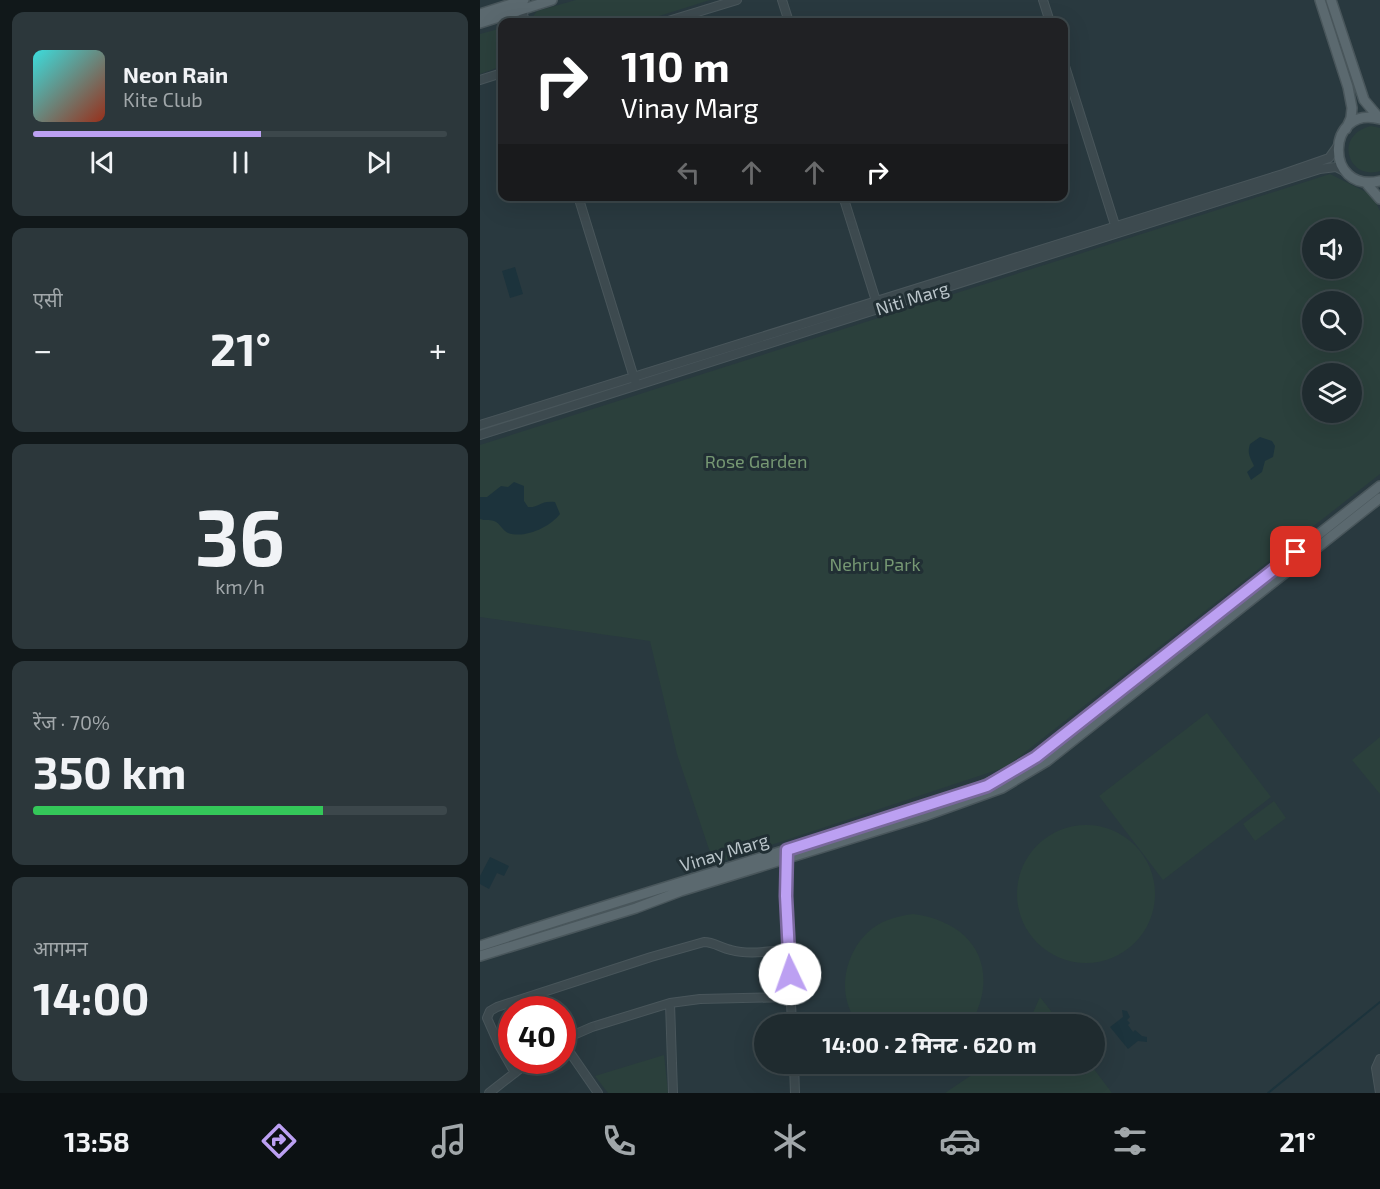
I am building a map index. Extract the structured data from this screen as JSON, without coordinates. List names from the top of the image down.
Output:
{
  "streets": {
    "main road": ["Vinay Marg"],
    "street": ["Niti Marg"]
  },
  "parks": ["Rose Garden", "Nehru Park"],
  "page": {
    "turn": ["110 m", "Vinay Marg"],
    "song": ["Neon Rain", "Kite Club"],
    "tile": [
      "एसी",
      ["36", "km/h"],
      ["रेंज · 70%", "350 km"],
      ["आगमन", "14:00"]
    ],
    "heat": ["−", "21°", "+"],
    "limit": "40",
    "trip": "14:00 · 2 मिनट · 620 m",
    "tabs": ["13:58", "21°"]
  }
}
